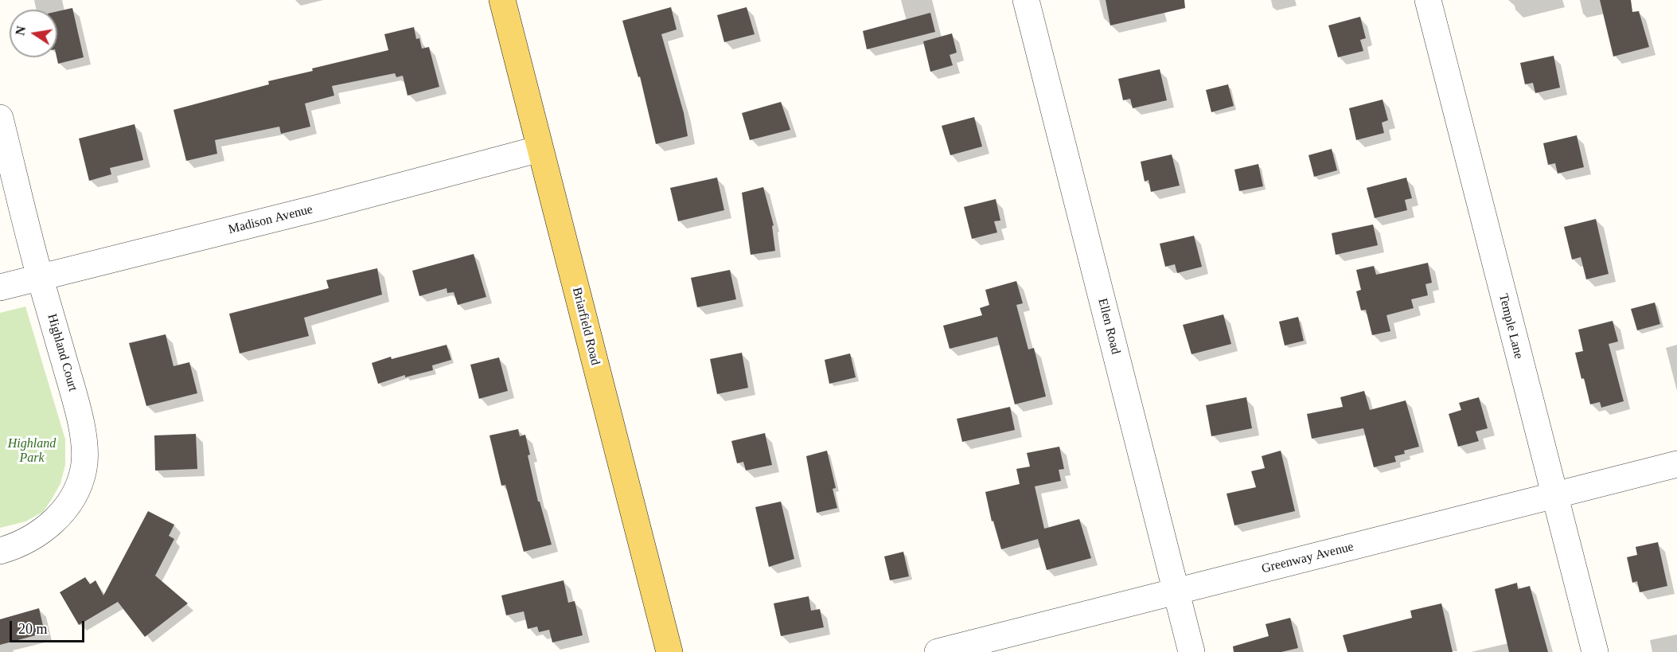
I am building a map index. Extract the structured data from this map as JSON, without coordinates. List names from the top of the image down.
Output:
{
  "streets": {
    "main road": ["Briarfield Road"],
    "street": [
      "Madison Avenue",
      "Ellen Road",
      "Temple Lane",
      "Highland Court",
      "Greenway Avenue"
    ]
  },
  "crossings": [
    ["Madison Avenue", "Briarfield Road"],
    ["Madison Avenue", "Highland Court"],
    ["Ellen Road", "Greenway Avenue"],
    ["Temple Lane", "Greenway Avenue"]
  ],
  "parks": ["Highland Park"],
  "scale_bar": "20 m",
  "north": "left"
}
